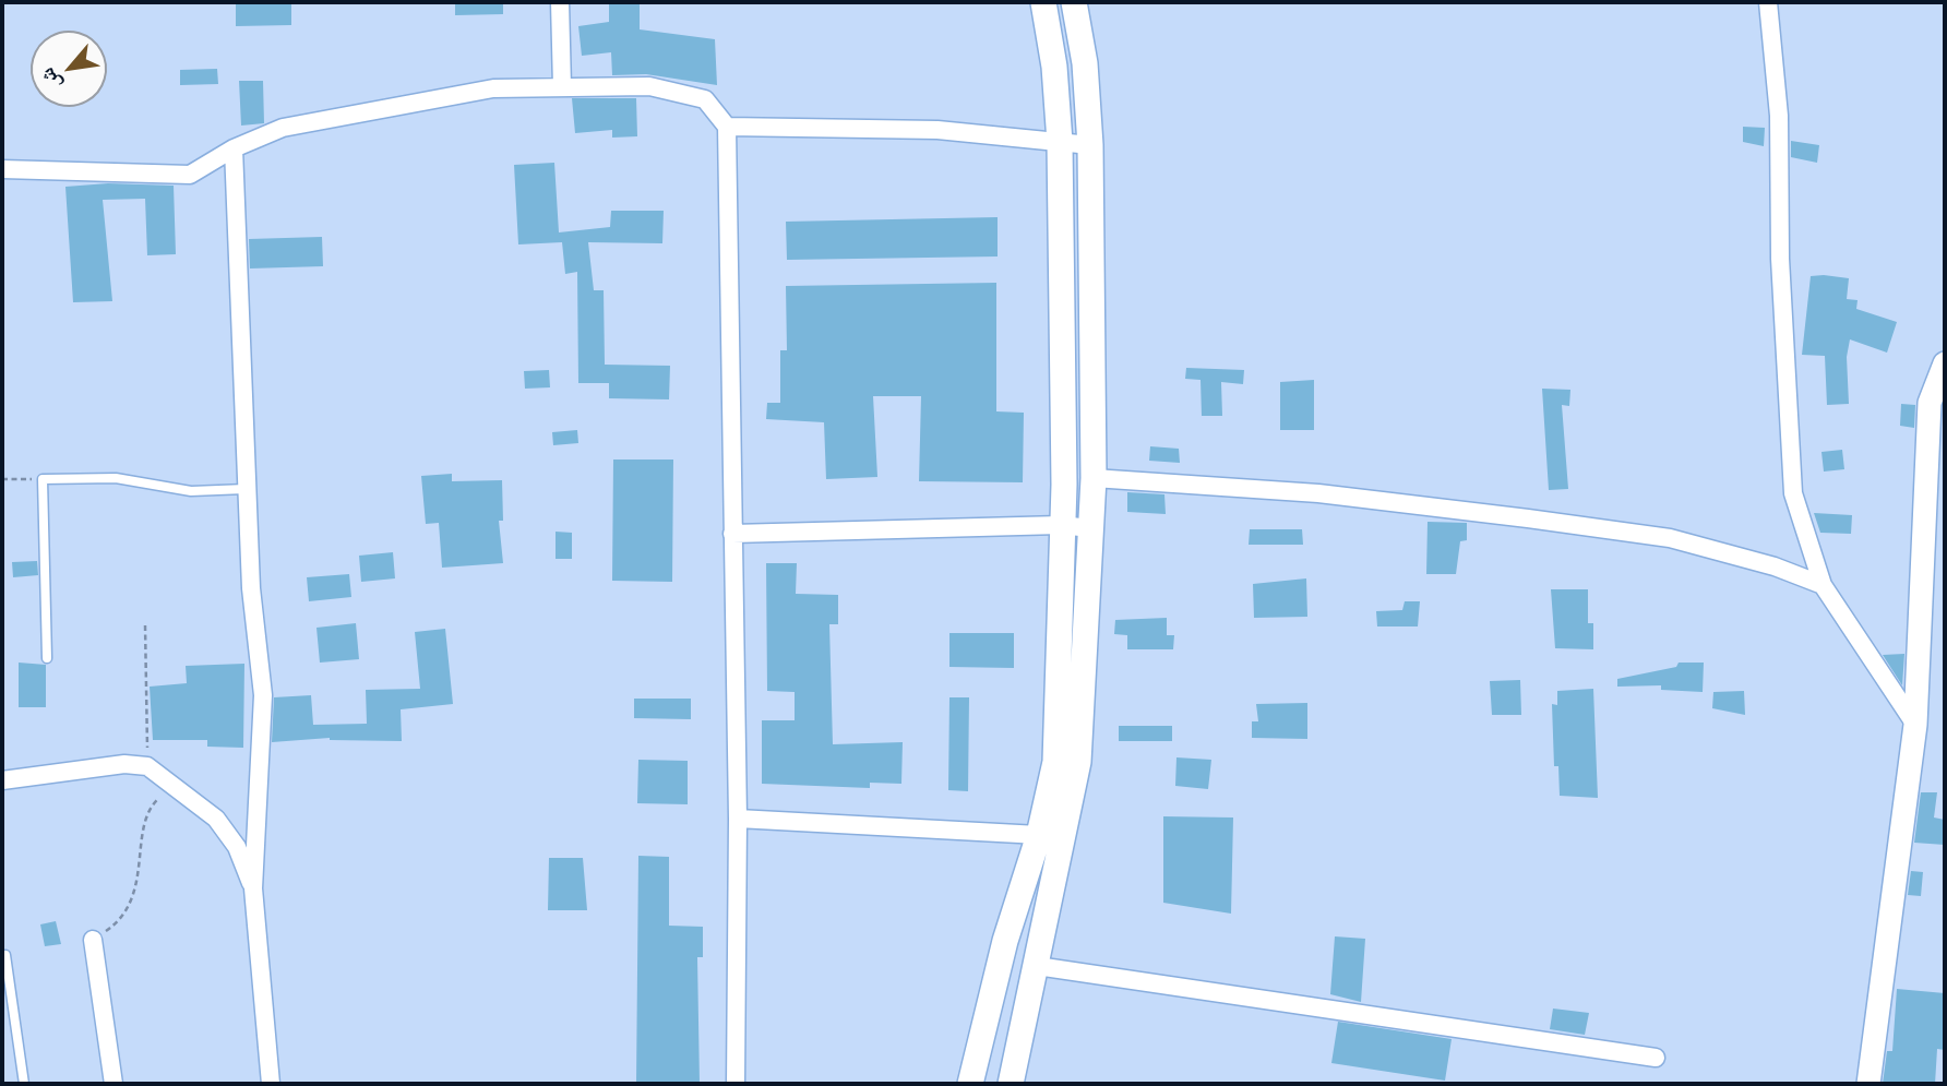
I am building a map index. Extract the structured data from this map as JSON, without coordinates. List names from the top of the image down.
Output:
{
  "north": "bottom left"
}
